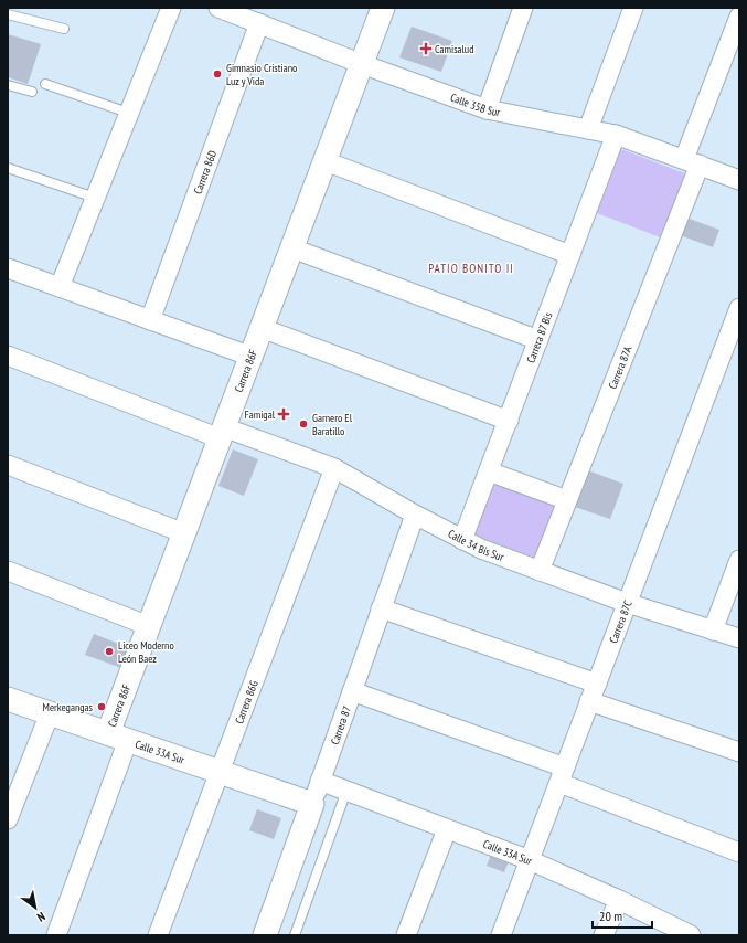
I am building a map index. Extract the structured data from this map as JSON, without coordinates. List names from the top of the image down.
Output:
{
  "streets": {
    "street": [
      "Calle 35B Sur",
      "Carrera 86D",
      "Carrera 87 Bis",
      "Carrera 87A",
      "Carrera 86F",
      "Calle 34 Bis Sur",
      "Carrera 87C",
      "Carrera 86G",
      "Carrera 87",
      "Calle 33A Sur"
    ]
  },
  "crossings": [
    ["Calle 35B Sur", "Carrera 86D"],
    ["Calle 35B Sur", "Carrera 87 Bis"],
    ["Calle 35B Sur", "Carrera 87A"],
    ["Calle 35B Sur", "Carrera 86F"],
    ["Carrera 87 Bis", "Calle 34 Bis Sur"],
    ["Carrera 87A", "Calle 34 Bis Sur"],
    ["Carrera 86F", "Calle 34 Bis Sur"],
    ["Carrera 86F", "Calle 33A Sur"],
    ["Calle 34 Bis Sur", "Carrera 87C"],
    ["Calle 34 Bis Sur", "Carrera 86G"],
    ["Calle 34 Bis Sur", "Carrera 87"],
    ["Carrera 87C", "Calle 33A Sur"],
    ["Carrera 86G", "Calle 33A Sur"],
    ["Carrera 87", "Calle 33A Sur"]
  ],
  "districts": ["PATIO BONITO II"],
  "places": {
    "health": ["Camisalud", "Famigal"],
    "other": [
      "Gimnasio Cristiano Luz y Vida",
      "Garnero El Baratillo",
      "Liceo Moderno León Baez",
      "Merkegangas"
    ]
  },
  "scale_bar": "20 m",
  "north": "bottom right"
}
